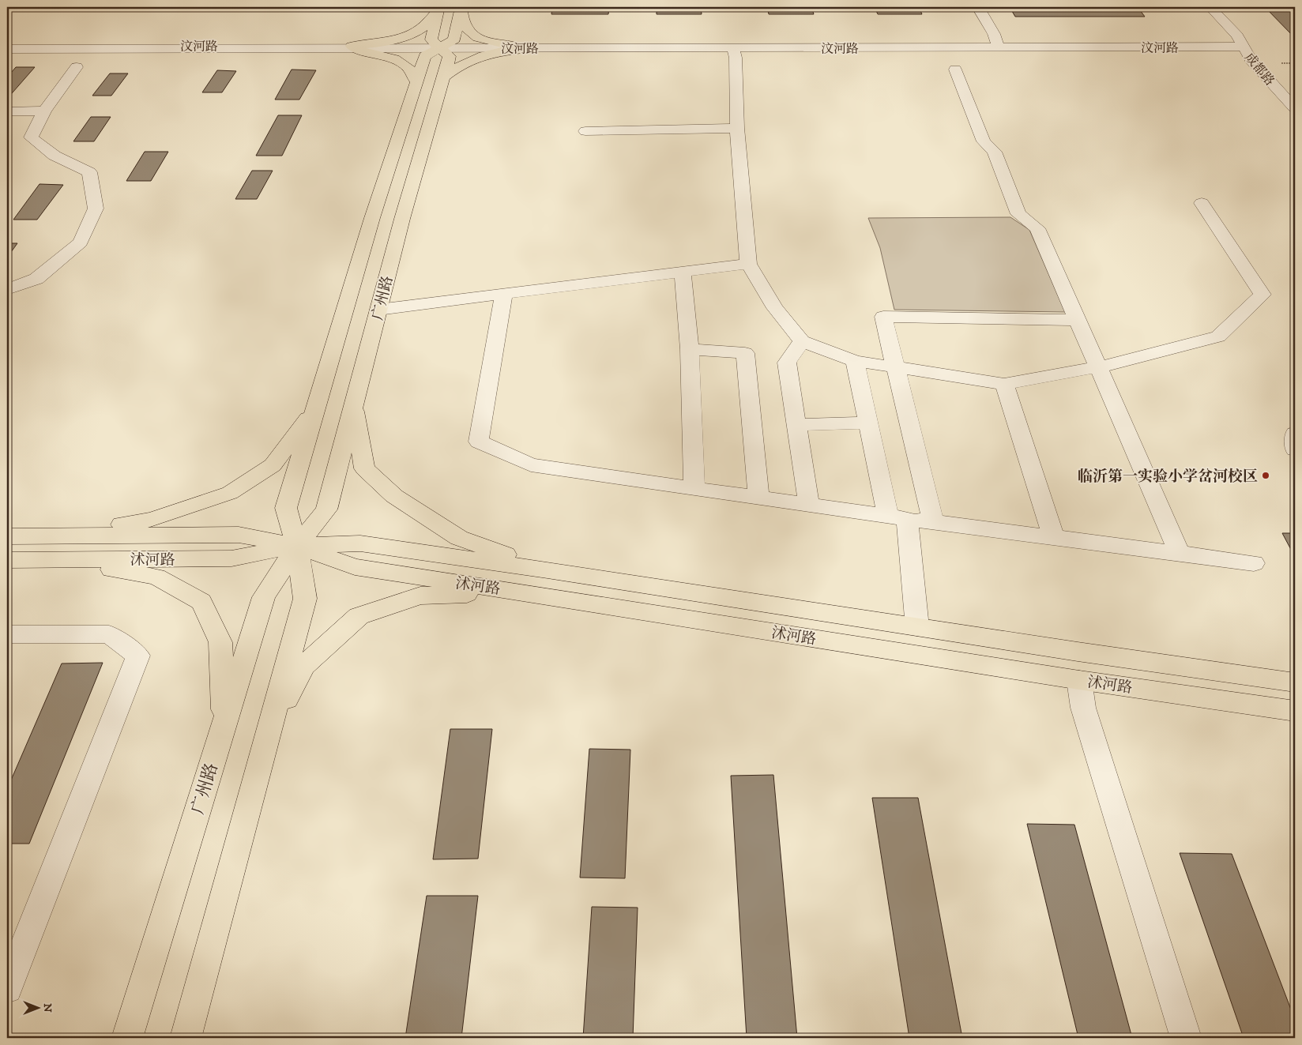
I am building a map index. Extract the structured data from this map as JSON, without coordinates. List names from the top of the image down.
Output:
{
  "streets": {
    "main road": ["广州路", "沭河路"],
    "street": ["汶河路", "成都路"]
  },
  "crossings": [
    ["汶河路", "成都路"],
    ["汶河路", "广州路"],
    ["广州路", "沭河路"]
  ],
  "places": ["临沂第一实验小学岔河校区"],
  "north": "right"
}
